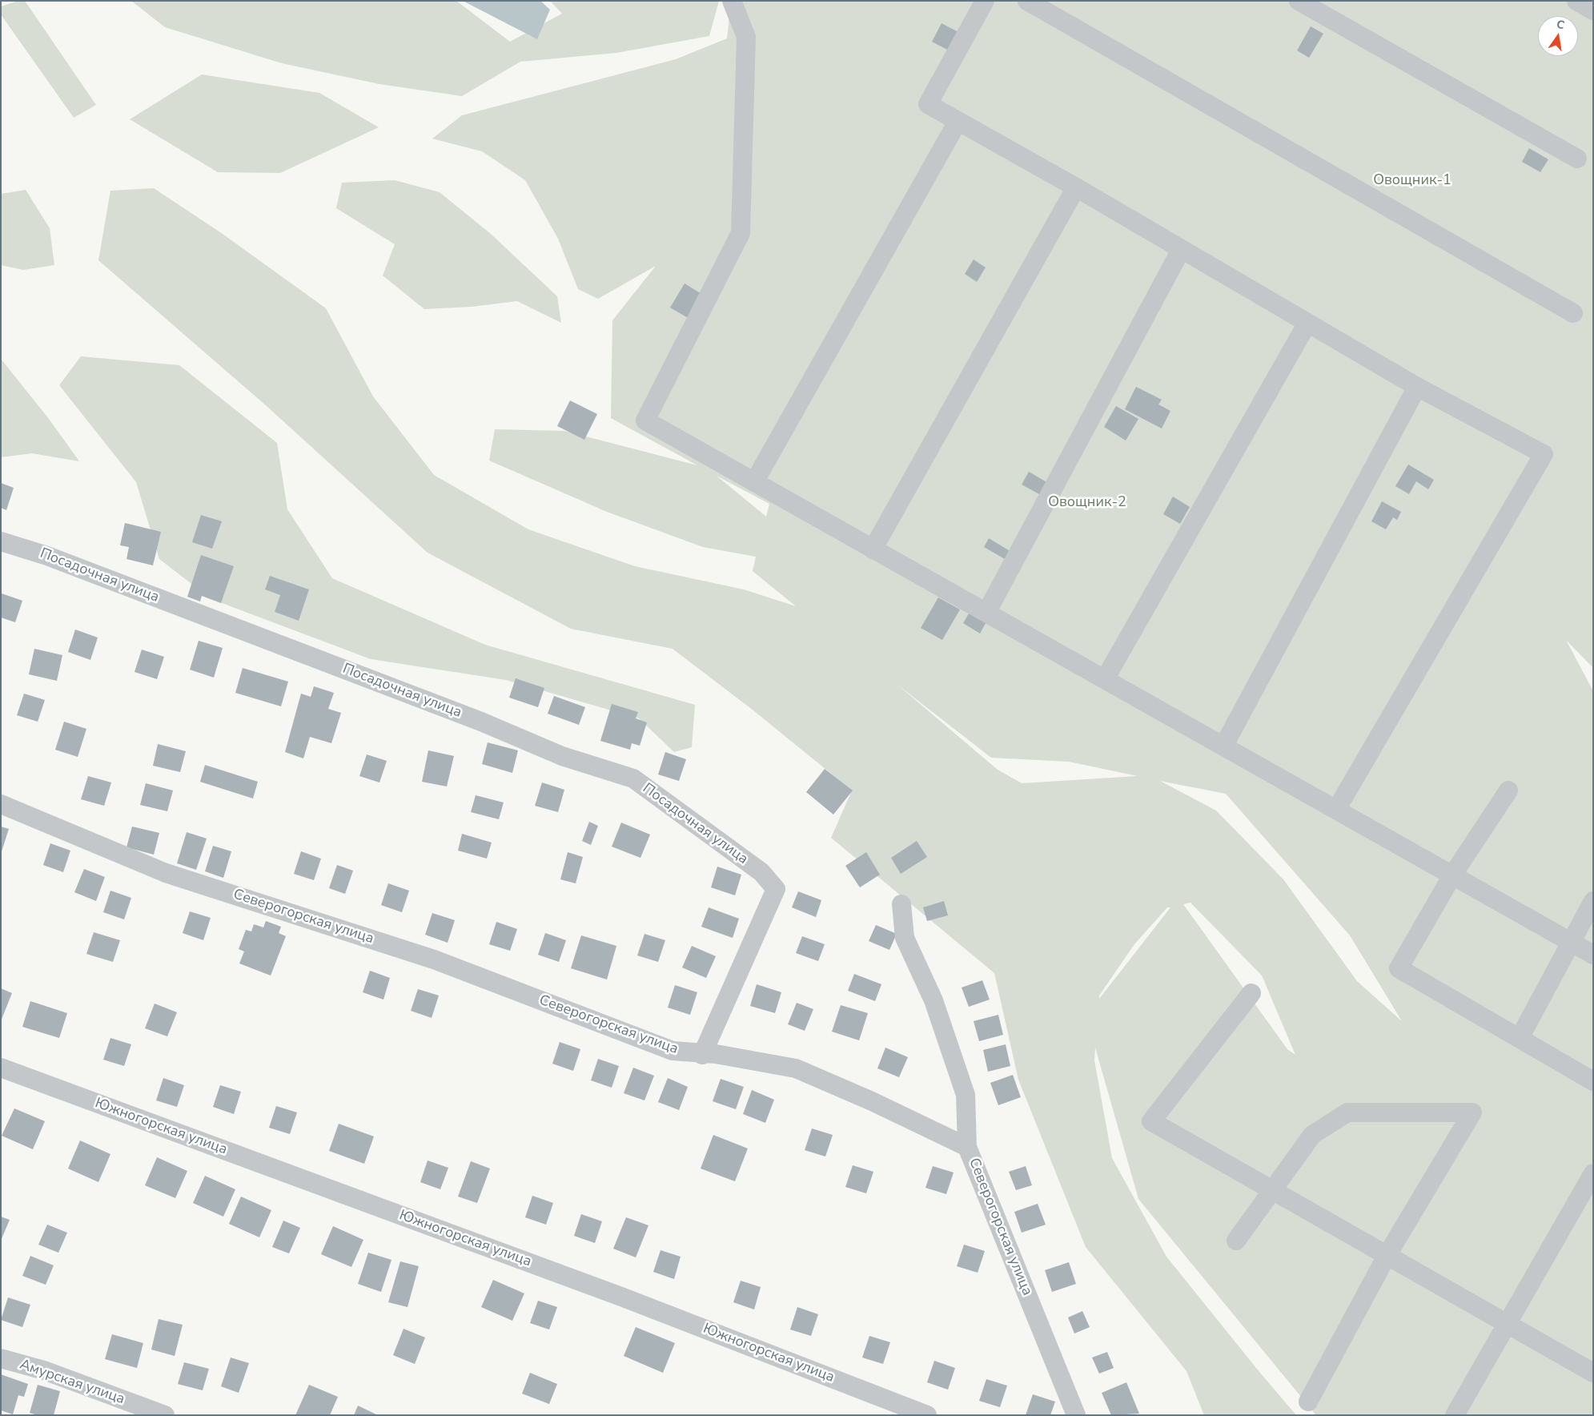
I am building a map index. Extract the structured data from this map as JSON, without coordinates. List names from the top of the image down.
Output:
{
  "streets": {
    "street": [
      "Посадочная улица",
      "Северогорская улица",
      "Южногорская улица",
      "Амурская улица"
    ]
  },
  "crossings": [
    ["Посадочная улица", "Северогорская улица"]
  ],
  "parks": ["Овощник-1", "Овощник-2"],
  "north": "top"
}
